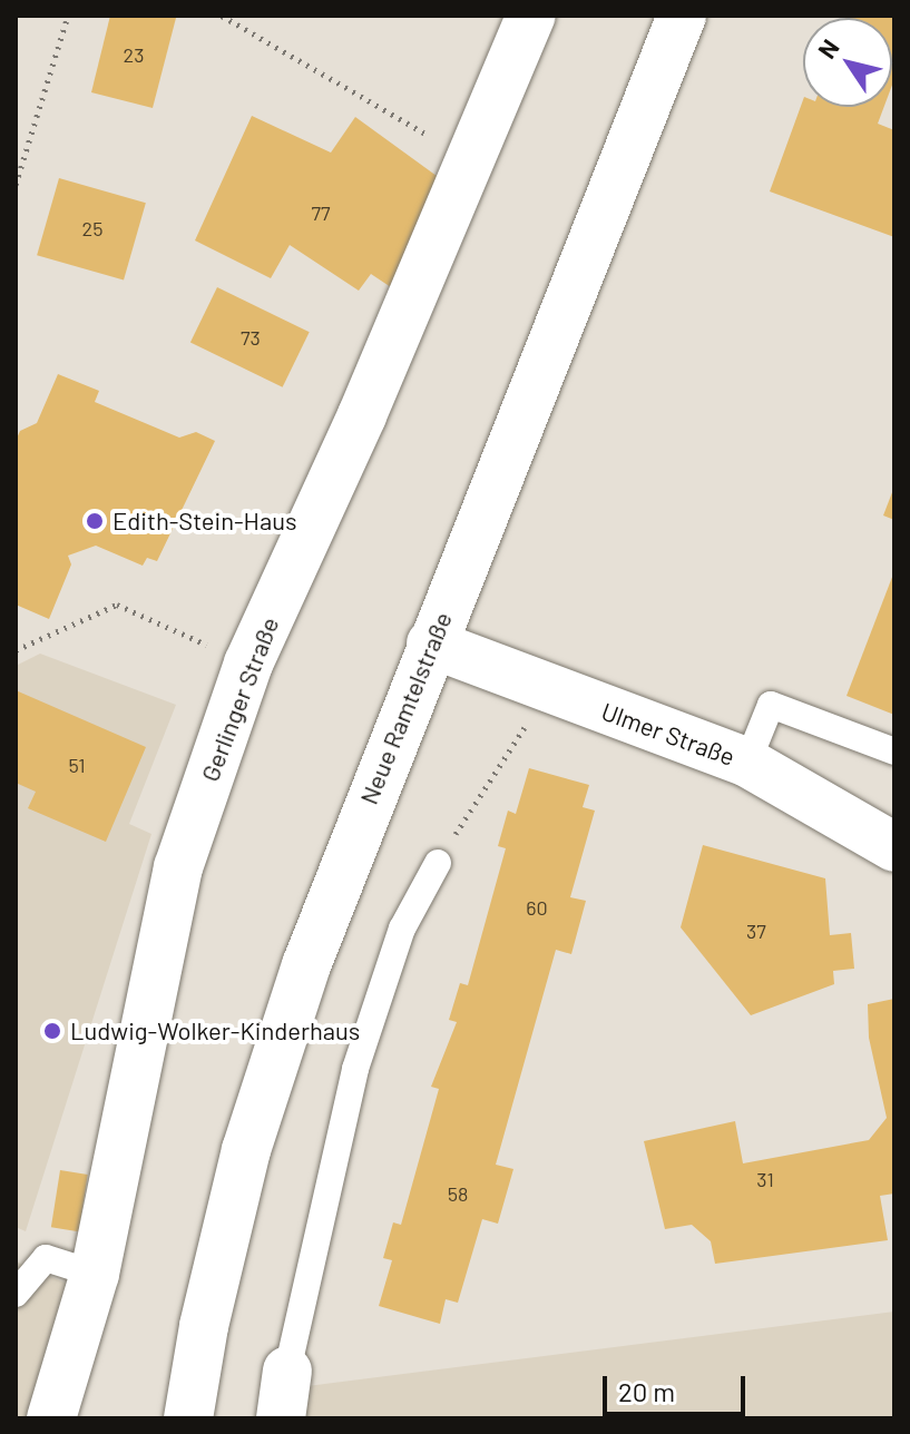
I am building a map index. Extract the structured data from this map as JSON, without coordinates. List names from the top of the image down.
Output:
{
  "streets": {
    "street": ["Gerlinger Straße", "Neue Ramtelstraße", "Ulmer Straße"]
  },
  "crossings": [
    ["Neue Ramtelstraße", "Ulmer Straße"]
  ],
  "places": ["Edith-Stein-Haus", "Ludwig-Wolker-Kinderhaus"],
  "house_numbers": [
    "23",
    "77",
    "25",
    "73",
    "51",
    "60",
    "37",
    "31",
    "58"
  ],
  "scale_bar": "20 m",
  "north": "top left"
}
